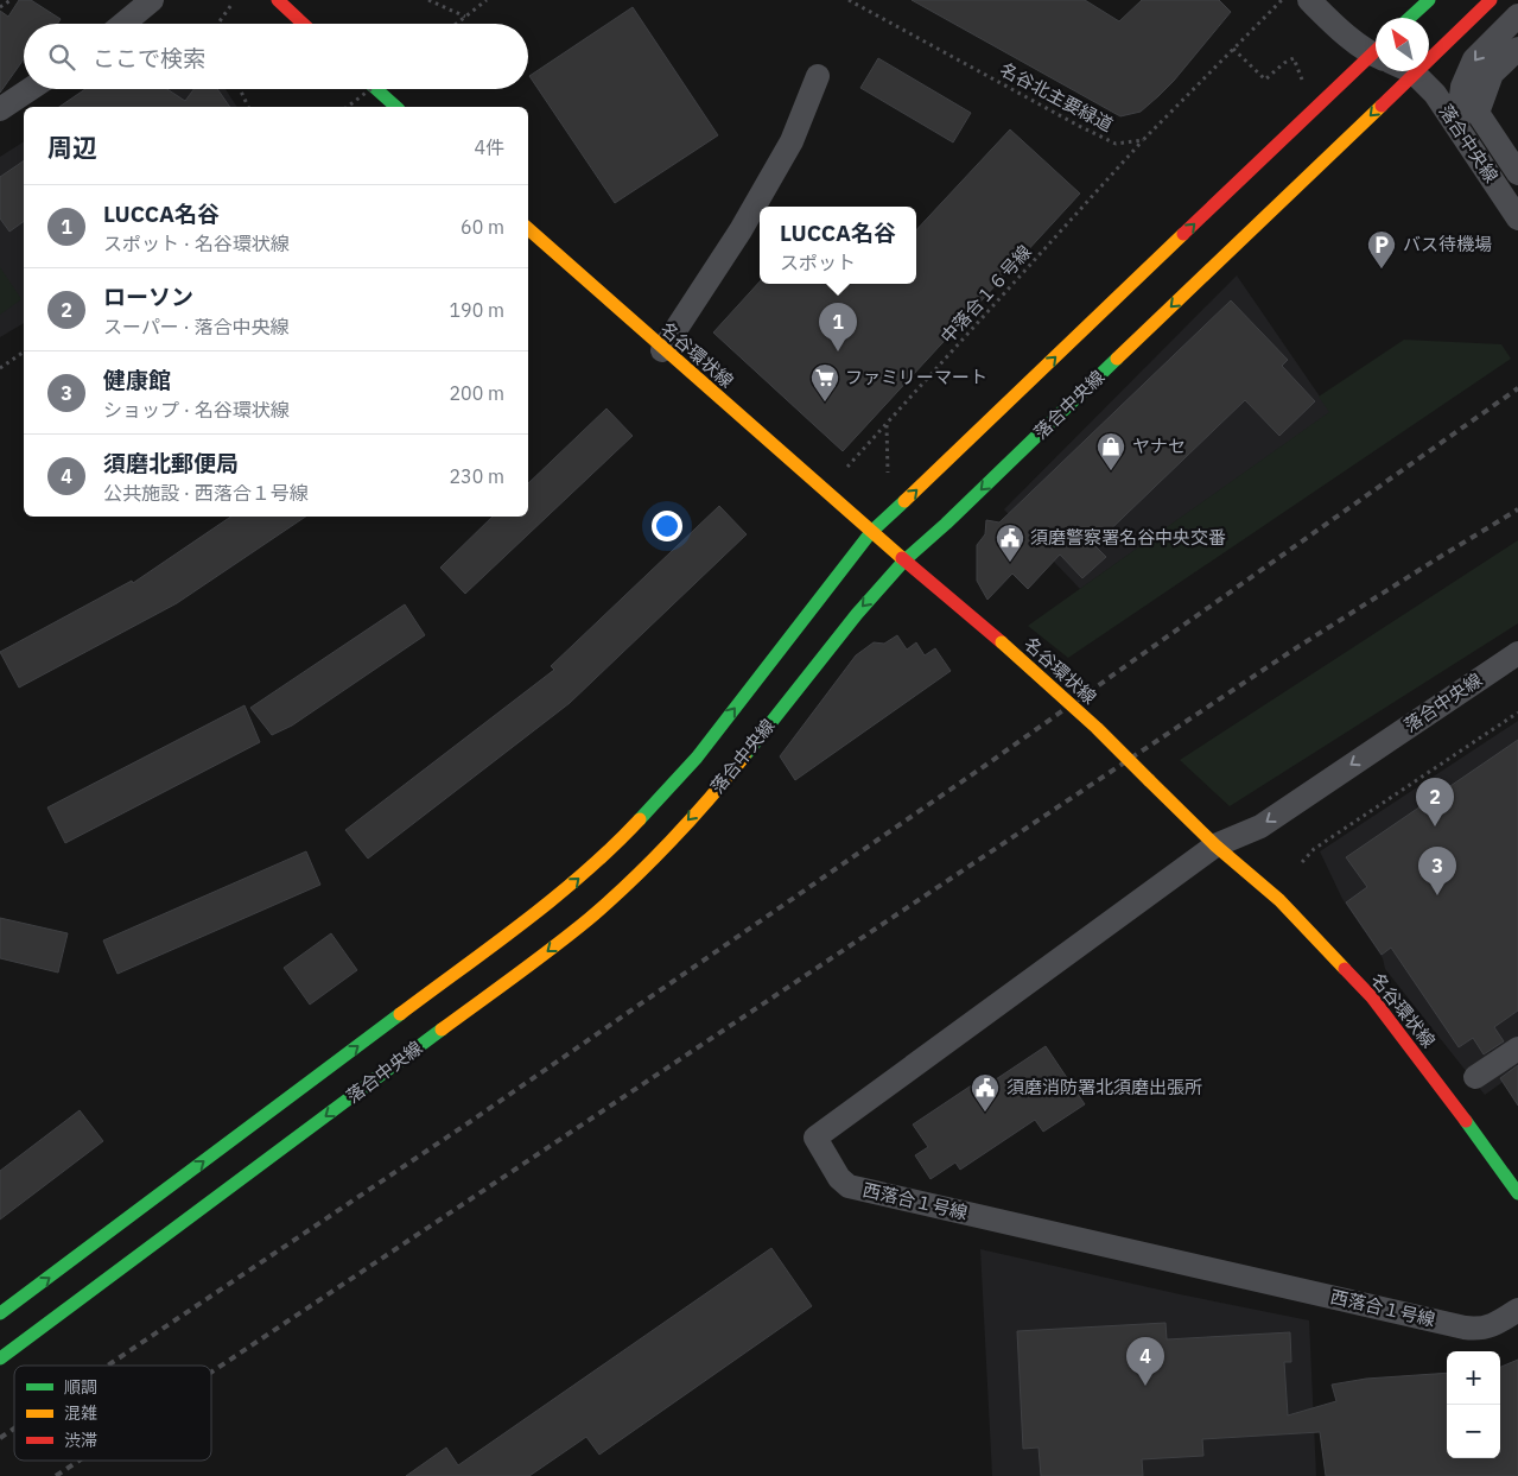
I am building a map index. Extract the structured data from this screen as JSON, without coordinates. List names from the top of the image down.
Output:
{
  "streets": {
    "street": ["落合中央線", "名谷環状線", "西落合１号線"],
    "path": ["名谷北主要緑道", "中落合１６号線"]
  },
  "crossings": [
    ["名谷北主要緑道", "中落合１６号線"],
    ["落合中央線", "名谷環状線"],
    ["落合中央線", "西落合１号線"],
    ["名谷環状線", "西落合１号線"]
  ],
  "places": {
    "parking": ["バス待機場"],
    "supermarket": ["ファミリーマート"],
    "shop": ["ヤナセ"],
    "public building": ["須磨警察署名谷中央交番", "須磨消防署北須磨出張所"]
  },
  "legend": ["順調", "混雑", "渋滞"],
  "north": "top left",
  "page": {
    "search": "ここで検索",
    "heading": ["周辺", "4件"],
    "list": [
      {
        "mark": "1",
        "name": "LUCCA名谷",
        "note": "スポット · 名谷環状線",
        "value": "60 m"
      },
      {
        "mark": "2",
        "name": "ローソン",
        "note": "スーパー · 落合中央線",
        "value": "190 m"
      },
      {
        "mark": "3",
        "name": "健康館",
        "note": "ショップ · 名谷環状線",
        "value": "200 m"
      },
      {
        "mark": "4",
        "name": "須磨北郵便局",
        "note": "公共施設 · 西落合１号線",
        "value": "230 m"
      }
    ],
    "popup": ["LUCCA名谷", "スポット"],
    "pins": [
      "1",
      "2",
      "3",
      "4"
    ],
    "map_buttons": ["+", "−"]
  }
}
